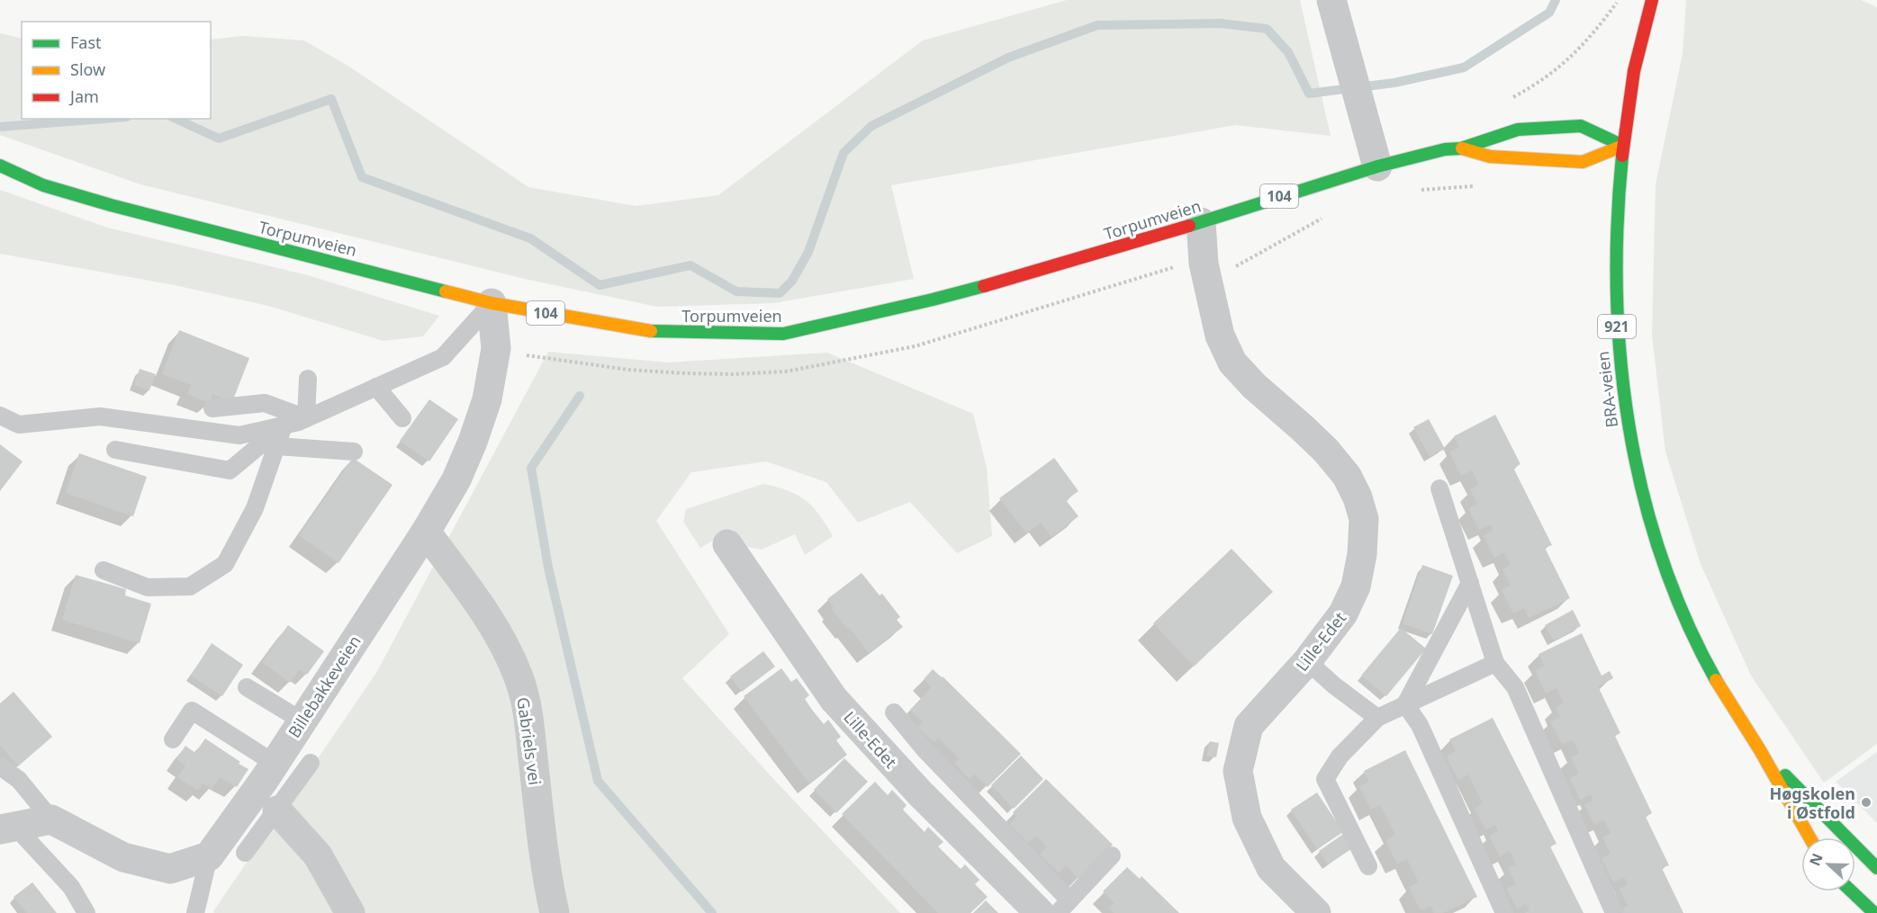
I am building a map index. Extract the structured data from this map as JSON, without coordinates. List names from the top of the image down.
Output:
{
  "streets": {
    "main road": [
      "104",
      "Torpumveien",
      "921",
      "BRA-veien"
    ],
    "street": ["Lille-Edet", "Billebakkeveien", "Gabriels vei"]
  },
  "crossings": [
    ["Torpumveien", "BRA-veien"],
    ["Torpumveien", "Lille-Edet"],
    ["Torpumveien", "Billebakkeveien"],
    ["Billebakkeveien", "Gabriels vei"]
  ],
  "places": ["Høgskolen i Østfold"],
  "legend": ["Fast", "Slow", "Jam"],
  "north": "left"
}
